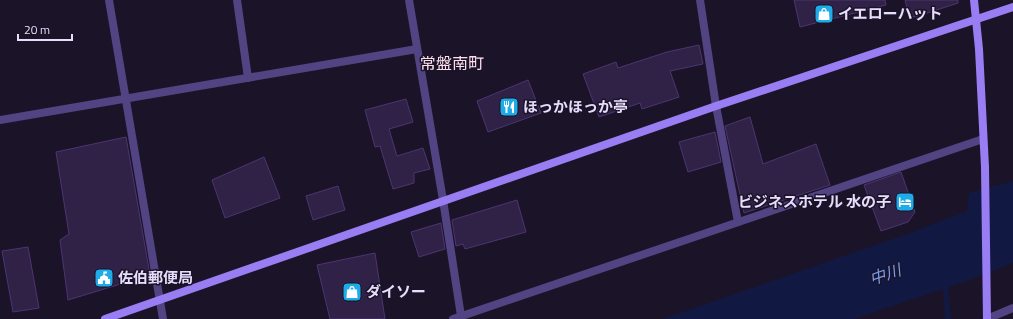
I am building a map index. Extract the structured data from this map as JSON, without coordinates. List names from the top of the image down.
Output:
{
  "districts": ["常盤南町"],
  "water": ["中川"],
  "places": {
    "shop": ["イエローハット", "ダイソー"],
    "restaurant": ["ほっかほっか亭"],
    "hotel": ["ビジネスホテル 水の子"],
    "public building": ["佐伯郵便局"]
  },
  "scale_bar": "20 m"
}
